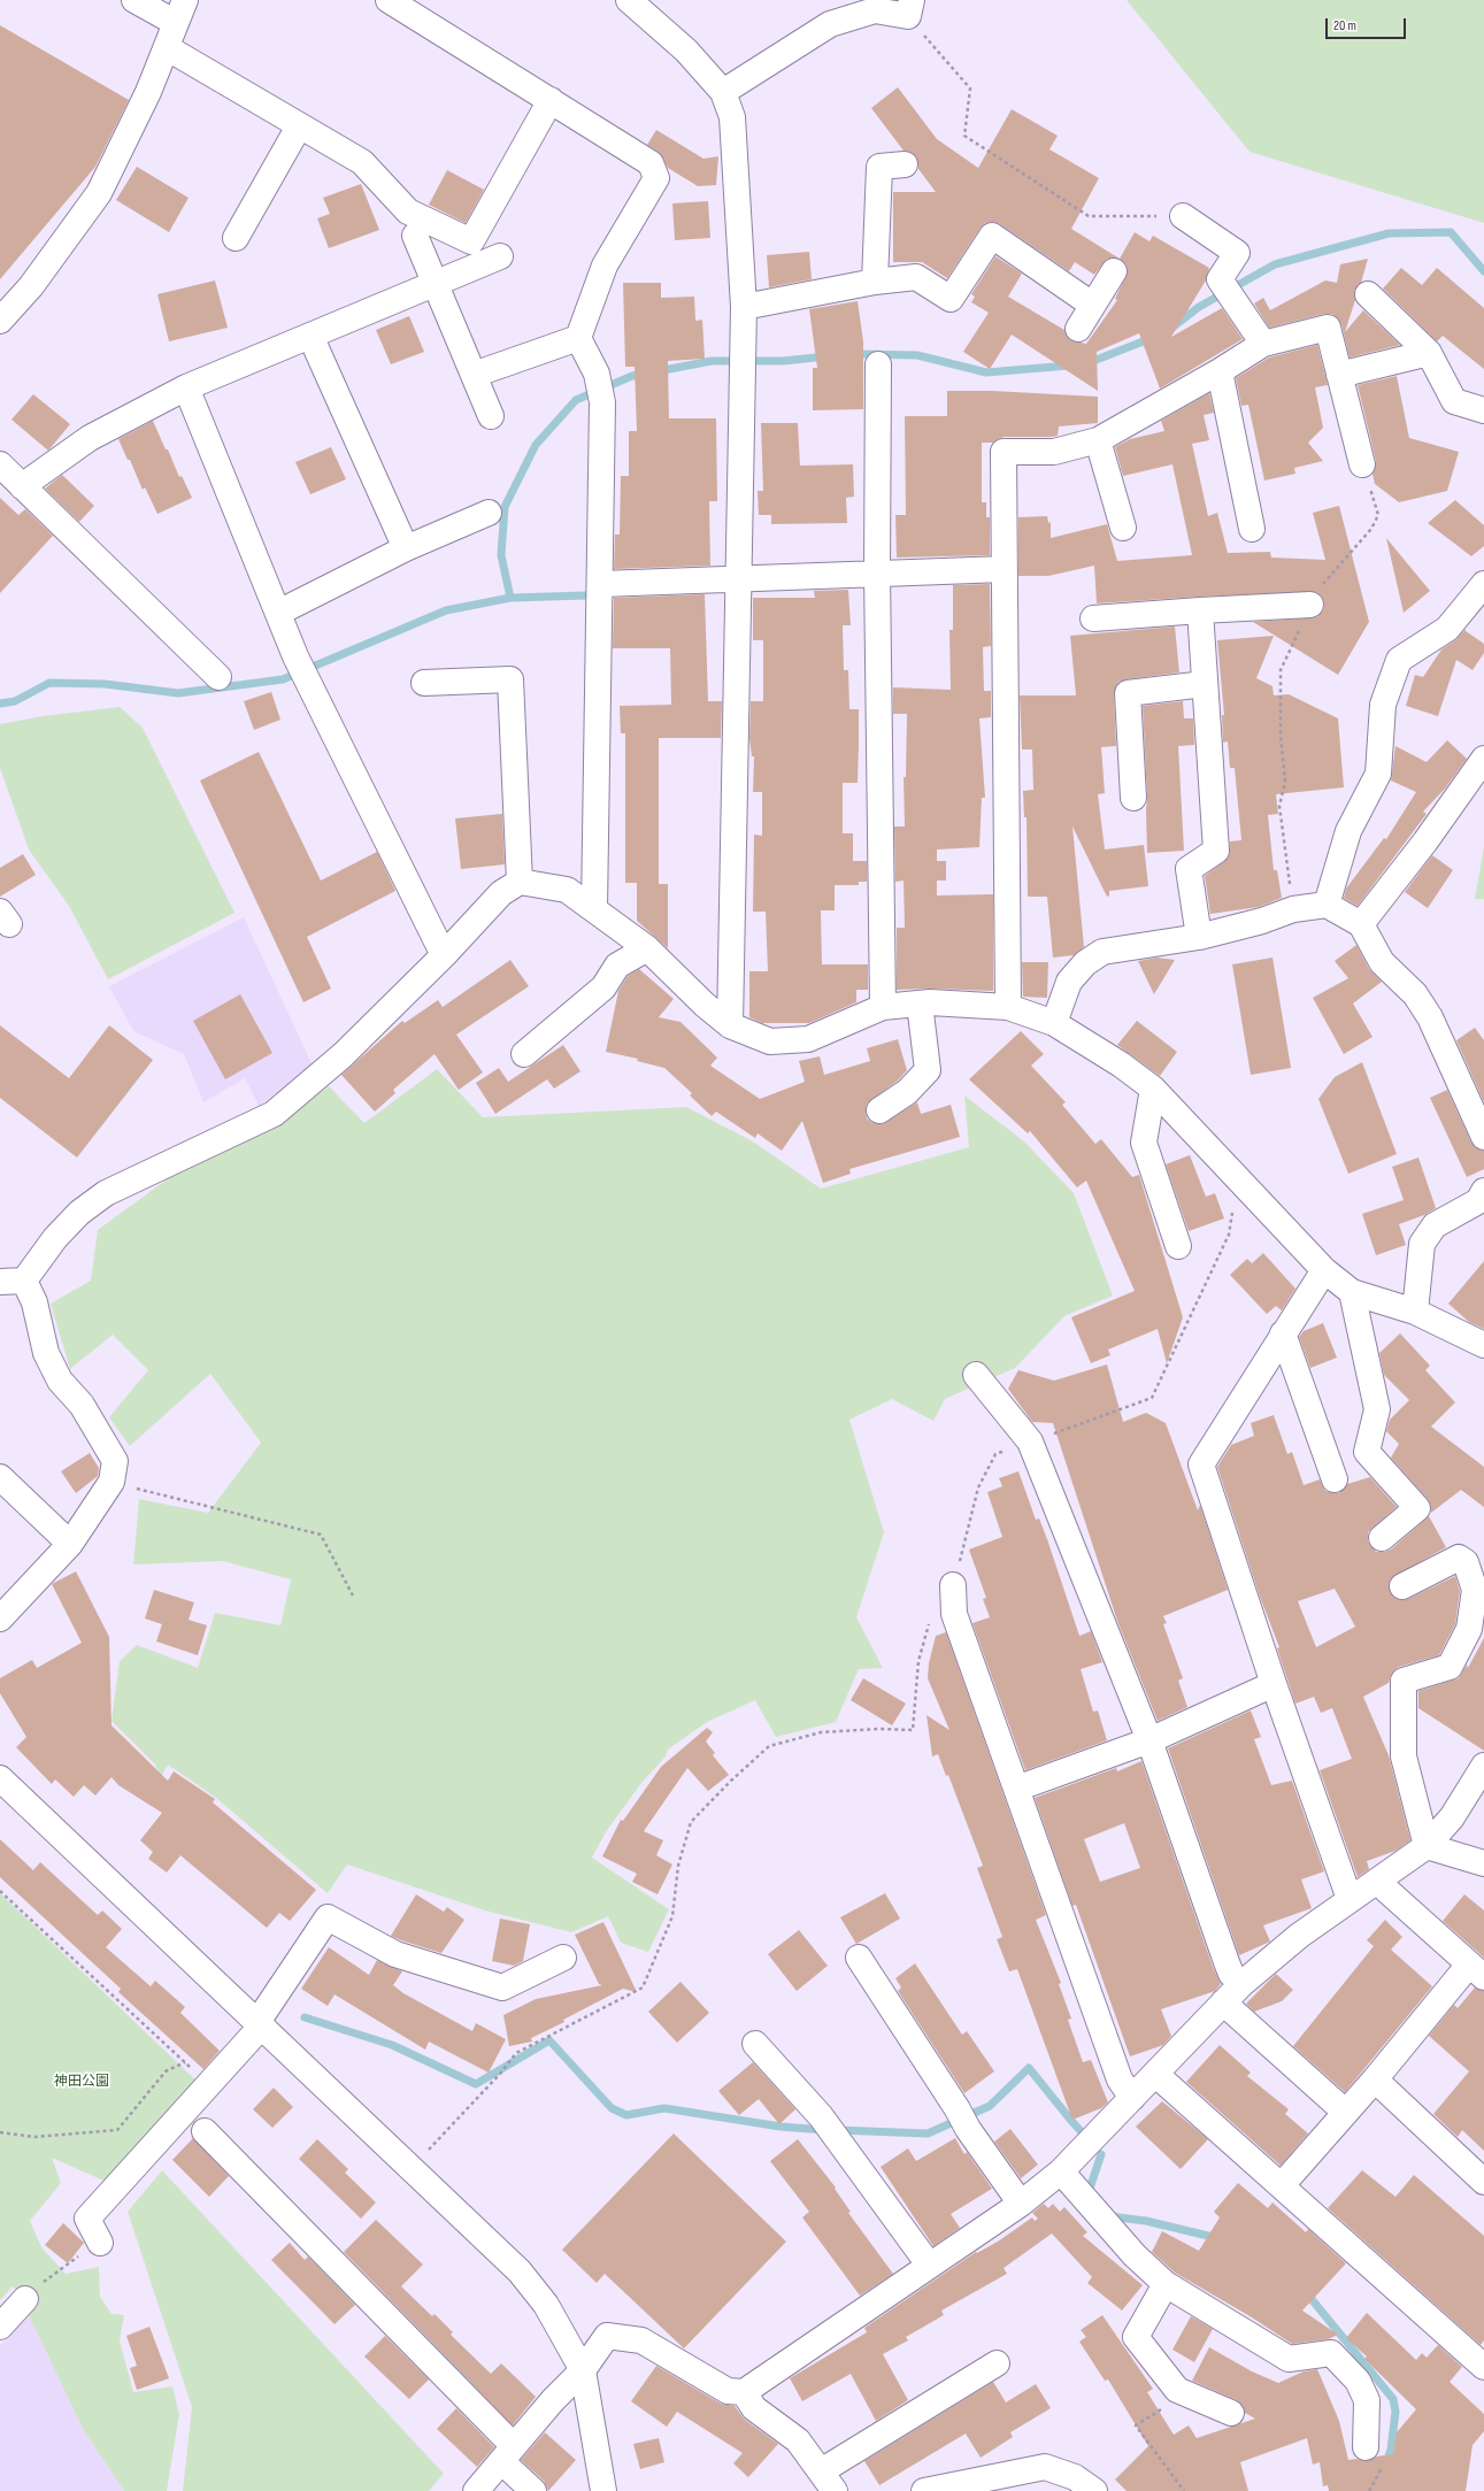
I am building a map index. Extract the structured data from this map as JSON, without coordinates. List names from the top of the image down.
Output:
{
  "parks": ["神田公園"],
  "scale_bar": "20 m"
}
